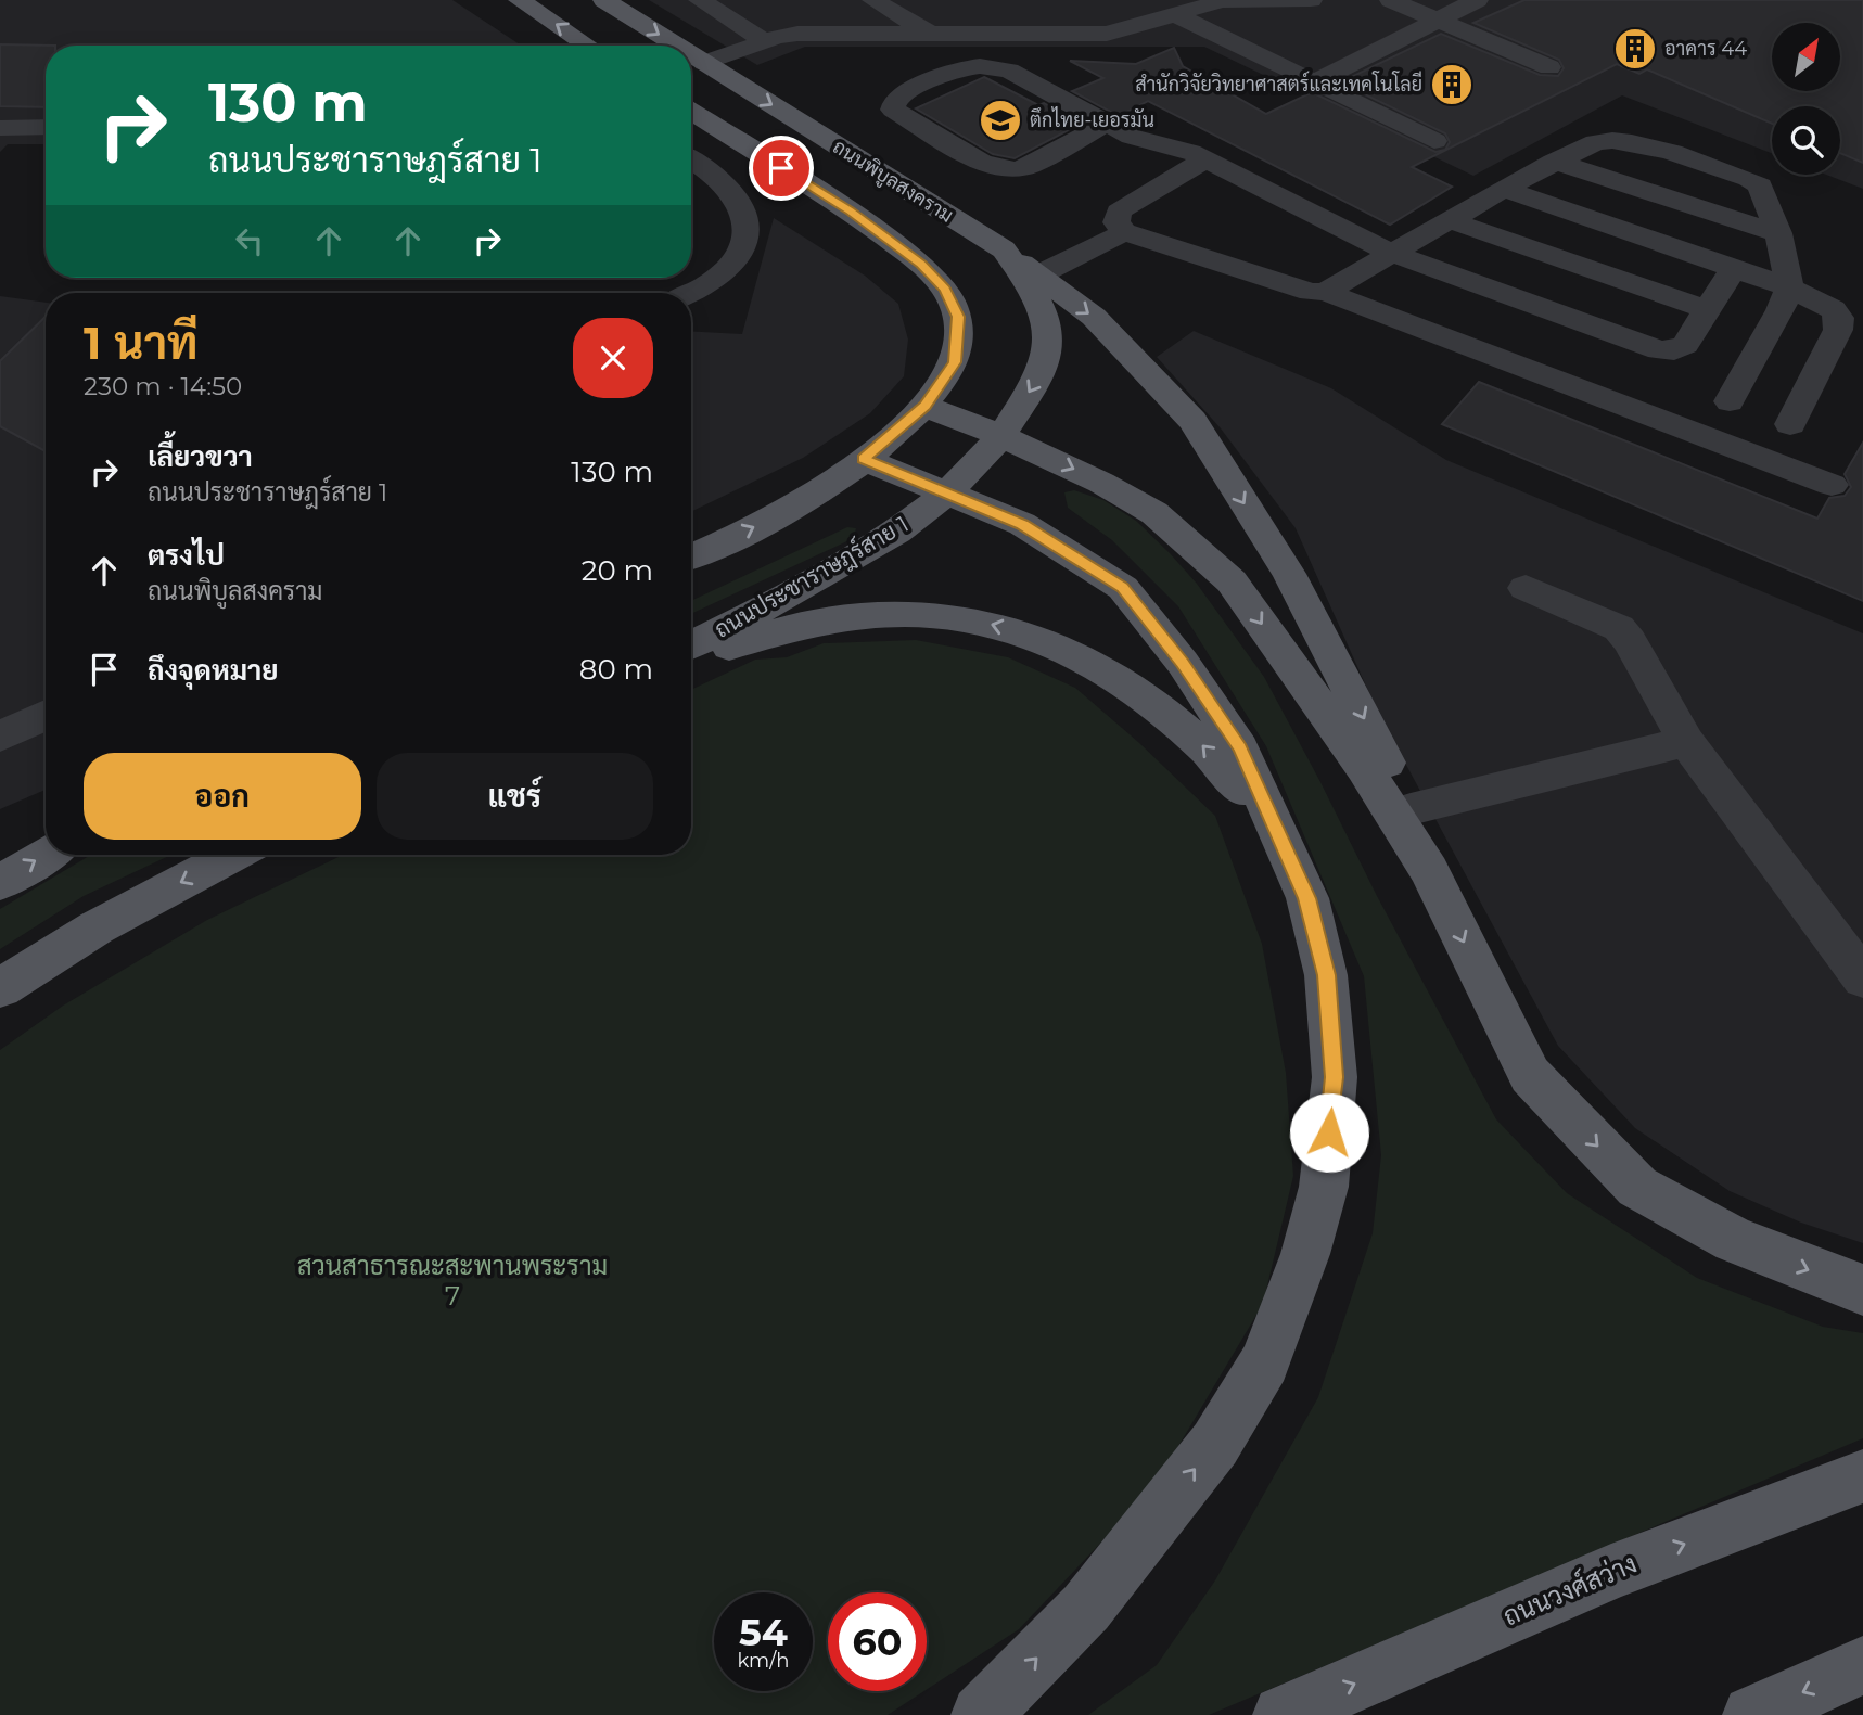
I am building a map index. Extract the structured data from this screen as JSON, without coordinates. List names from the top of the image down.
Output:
{
  "streets": {
    "main road": ["ถนนพิบูลสงคราม", "ถนนประชาราษฎร์สาย 1", "ถนนวงศ์สว่าง"]
  },
  "crossings": [
    ["ถนนพิบูลสงคราม", "ถนนประชาราษฎร์สาย 1"]
  ],
  "one_way": ["ถนนวงศ์สว่าง"],
  "parks": ["สวนสาธารณะสะพานพระราม 7"],
  "places": {
    "building": ["อาคาร 44", "สำนักวิจัยวิทยาศาสตร์และเทคโนโลยี"],
    "school or university": ["ตึกไทย-เยอรมัน"]
  },
  "north": "top right",
  "page": {
    "turn": ["130 m", "ถนนประชาราษฎร์สาย 1"],
    "heading": ["1 นาที", "230 m · 14:50"],
    "list": [
      {
        "name": "เลี้ยวขวา",
        "note": "ถนนประชาราษฎร์สาย 1",
        "value": "130 m"
      },
      {
        "name": "ตรงไป",
        "note": "ถนนพิบูลสงคราม",
        "value": "20 m"
      },
      {
        "name": "ถึงจุดหมาย",
        "value": "80 m"
      }
    ],
    "buttons": ["ออก", "แชร์"],
    "speed": "54 km/h",
    "limit": "60"
  }
}
